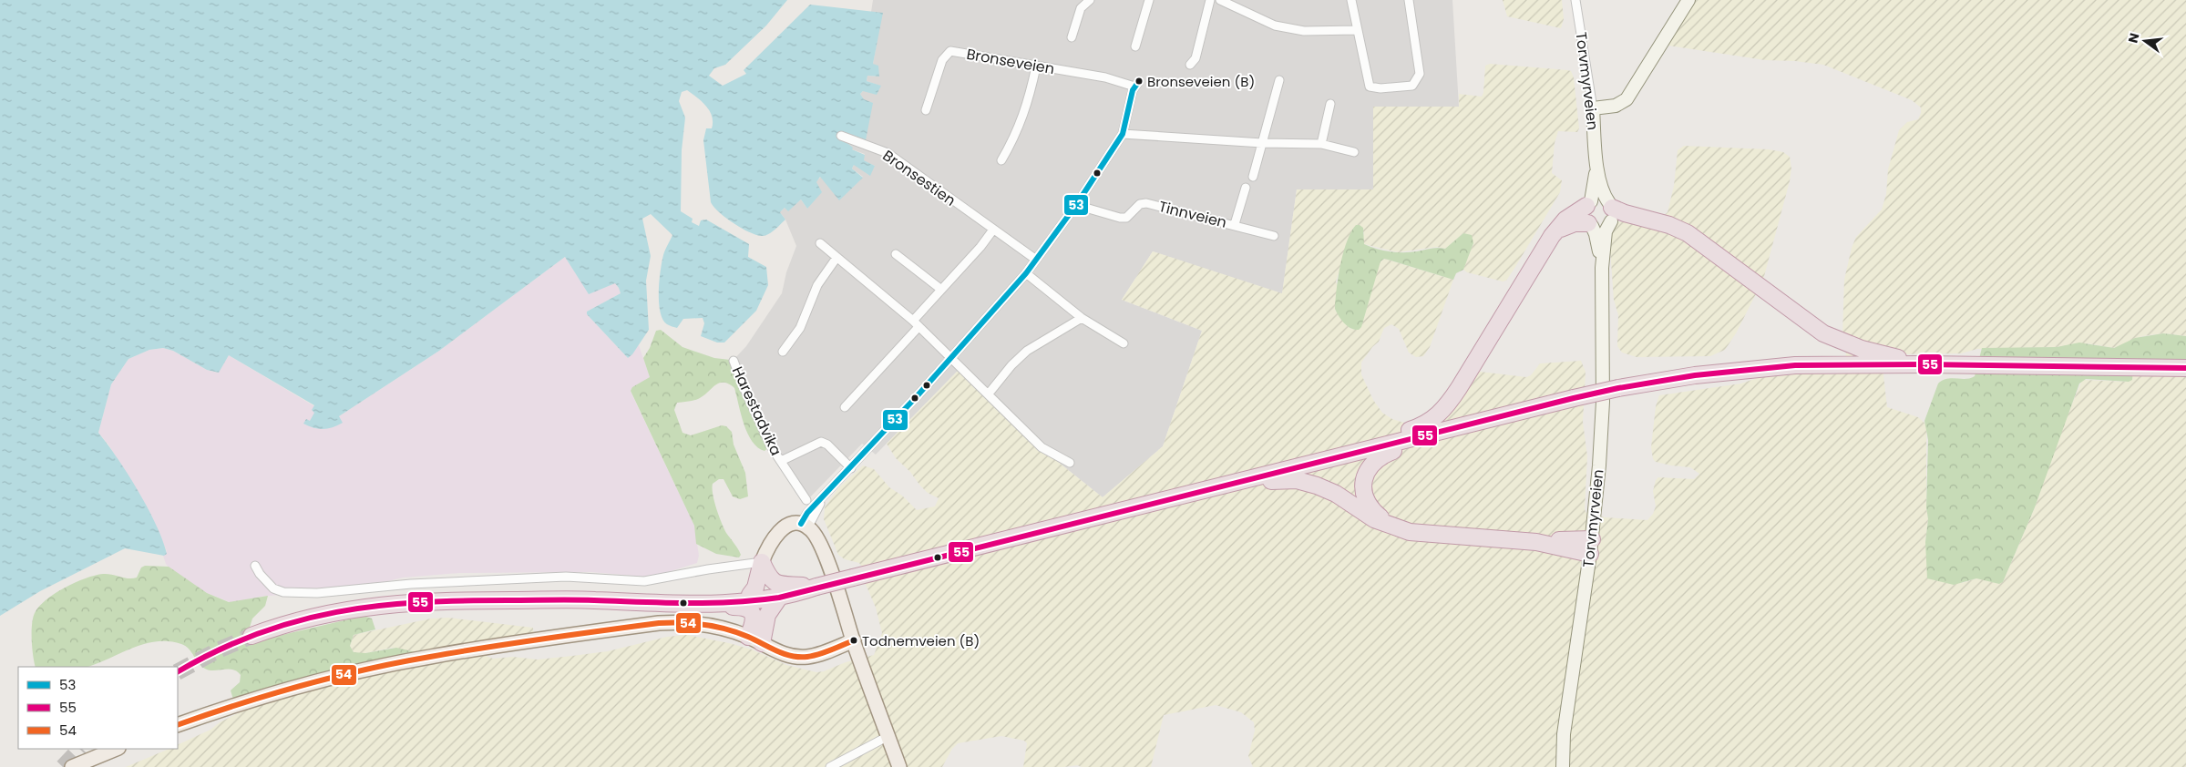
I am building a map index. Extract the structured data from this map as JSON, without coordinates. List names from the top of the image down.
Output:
{
  "streets": {
    "main road": ["Torvmyrveien"],
    "street": [
      "Bronseveien",
      "Bronsestien",
      "Tinnveien",
      "Harestadvika"
    ]
  },
  "crossings": [
    ["Bronseveien", "Bronsestien"],
    ["Bronseveien", "Tinnveien"],
    ["Bronseveien", "Harestadvika"]
  ],
  "places": ["Bronseveien (B)", "Todnemveien (B)"],
  "lines": ["transit line 53", "transit line 55", "transit line 54"],
  "legend": ["53", "55", "54"],
  "north": "left"
}
